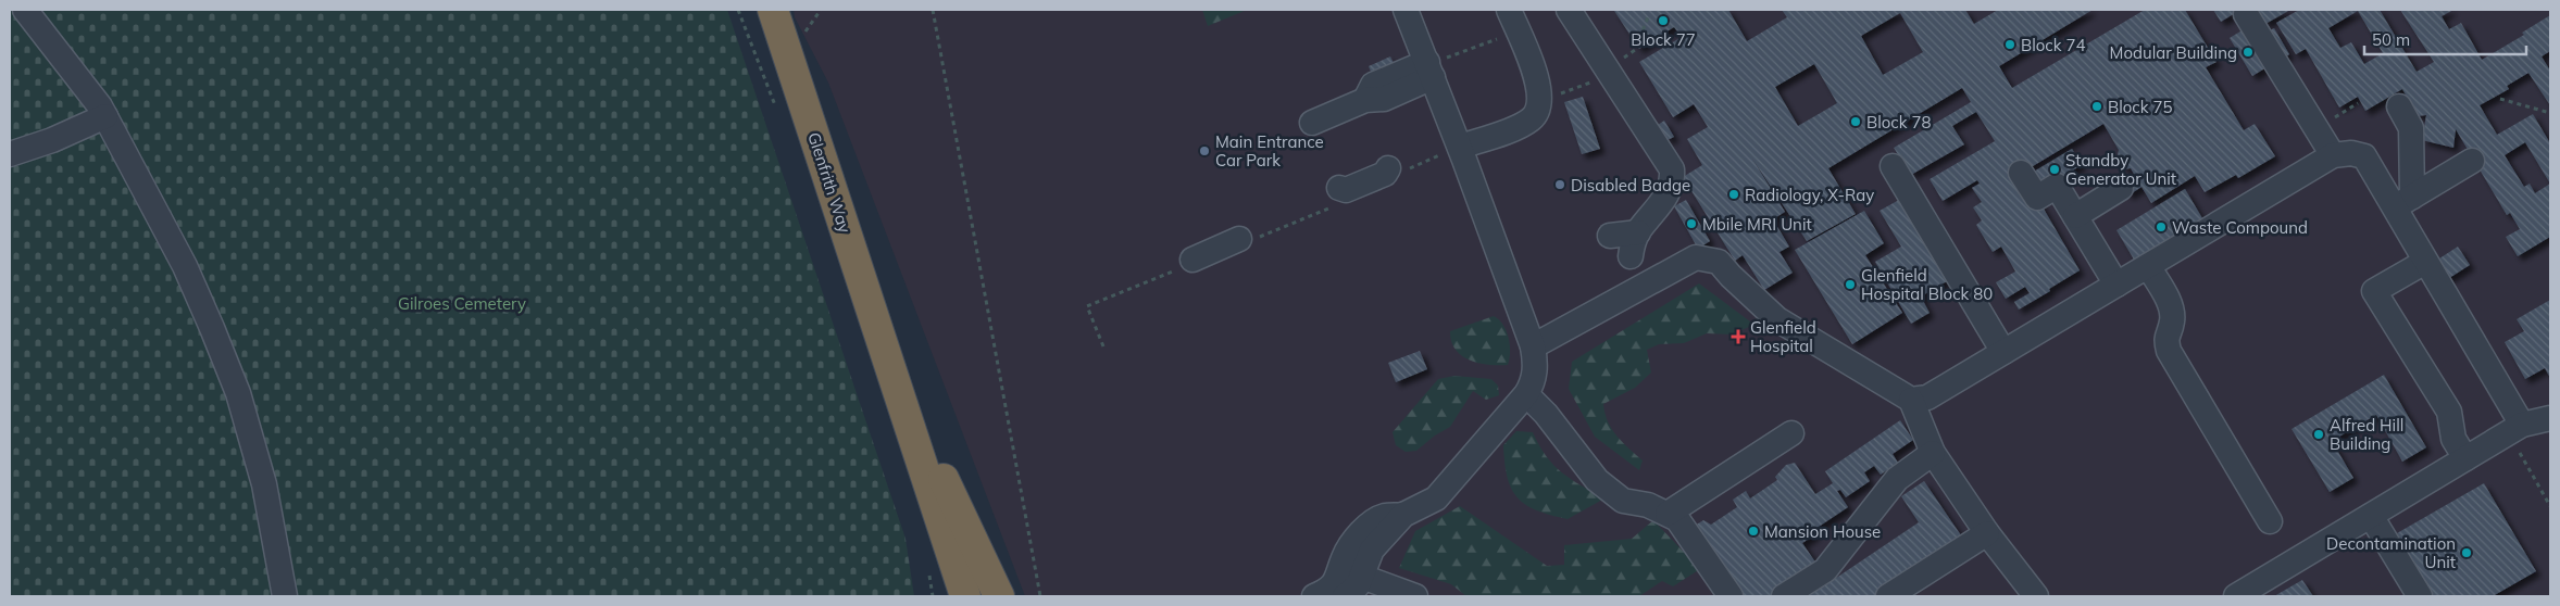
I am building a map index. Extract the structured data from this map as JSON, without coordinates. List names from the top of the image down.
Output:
{
  "streets": {
    "highway": ["Glenfrith Way"]
  },
  "parks": ["Gilroes Cemetery"],
  "places": {
    "other": [
      "Block 77",
      "Block 74",
      "Modular Building",
      "Block 75",
      "Block 78",
      "Main Entrance Car Park",
      "Standby Generator Unit",
      "Disabled Badge",
      "Radiology, X-Ray",
      "Mbile MRI Unit",
      "Waste Compound",
      "Glenfield Hospital Block 80",
      "Alfred Hill Building",
      "Mansion House",
      "Decontamination Unit"
    ],
    "health": ["Glenfield Hospital"]
  },
  "scale_bar": "50 m"
}
